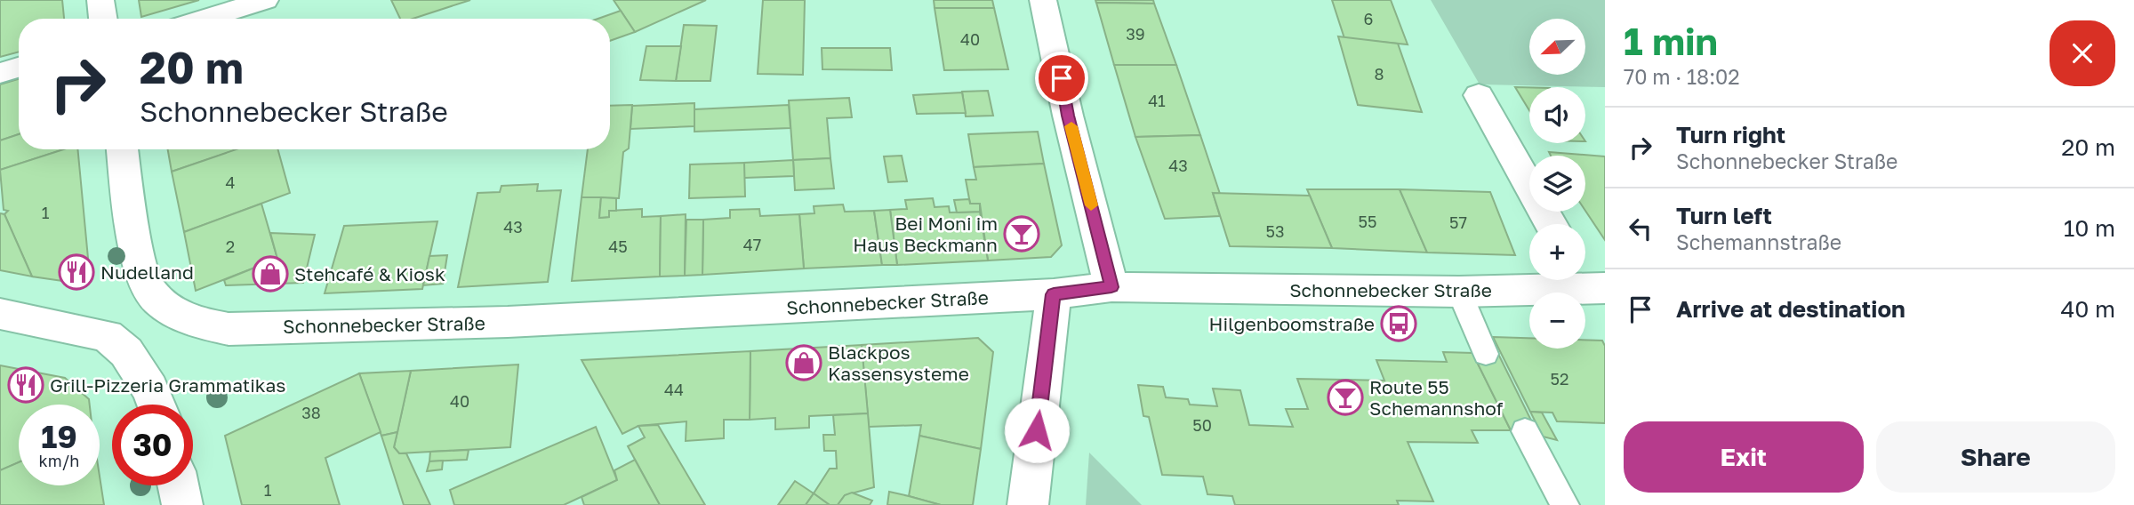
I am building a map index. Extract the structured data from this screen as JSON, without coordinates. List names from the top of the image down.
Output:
{
  "streets": {
    "street": ["Schonnebecker Straße"]
  },
  "places": {
    "bar": ["Bei Moni im Haus Beckmann", "Route 55 Schemannshof"],
    "restaurant": ["Nudelland", "Grill-Pizzeria Grammatikas"],
    "shop": ["Stehcafé & Kiosk", "Blackpos Kassensysteme"],
    "bus stop": ["Hilgenboomstraße"]
  },
  "house_numbers": [
    "6",
    "39",
    "40",
    "8",
    "41",
    "43",
    "4",
    "1",
    "55",
    "57",
    "43",
    "53",
    "47",
    "2",
    "45",
    "52",
    "44",
    "40",
    "38",
    "50",
    "1"
  ],
  "north": "bottom left",
  "page": {
    "heading": ["1 min", "70 m · 18:02"],
    "map_buttons": ["+", "−"],
    "turn": ["20 m", "Schonnebecker Straße"],
    "list": [
      {
        "name": "Turn right",
        "note": "Schonnebecker Straße",
        "value": "20 m"
      },
      {
        "name": "Turn left",
        "note": "Schemannstraße",
        "value": "10 m"
      },
      {
        "name": "Arrive at destination",
        "value": "40 m"
      }
    ],
    "speed": "19 km/h",
    "limit": "30",
    "buttons": ["Exit", "Share"]
  }
}
